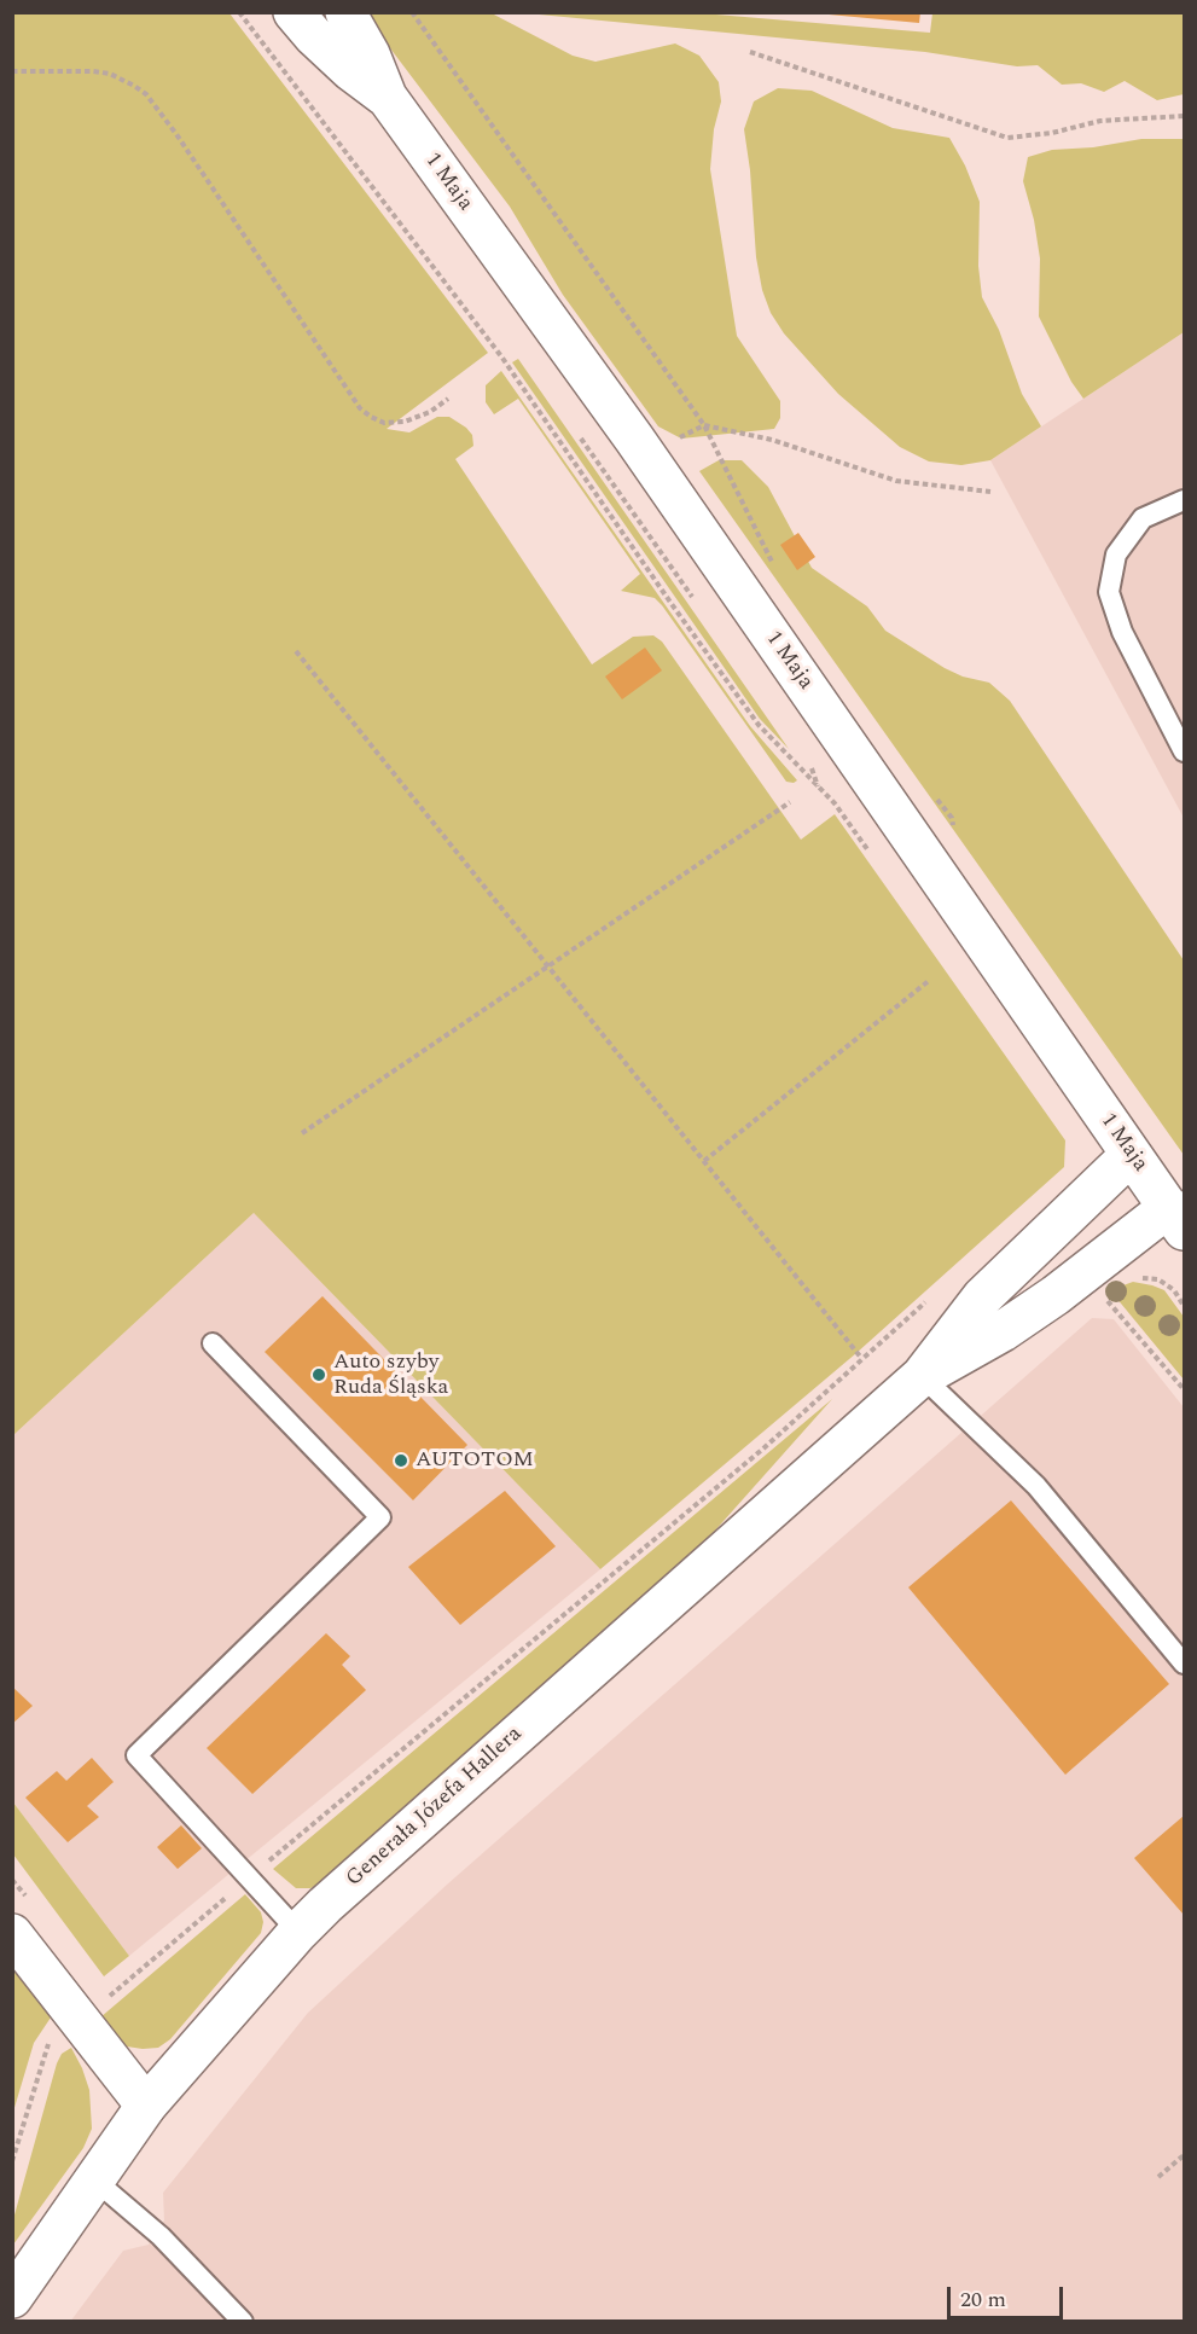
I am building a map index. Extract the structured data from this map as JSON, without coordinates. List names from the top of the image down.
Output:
{
  "streets": {
    "street": ["1 Maja", "Generała Józefa Hallera"]
  },
  "crossings": [
    ["1 Maja", "Generała Józefa Hallera"]
  ],
  "places": ["Auto szyby Ruda Śląska", "AUTOTOM"],
  "scale_bar": "20 m"
}
